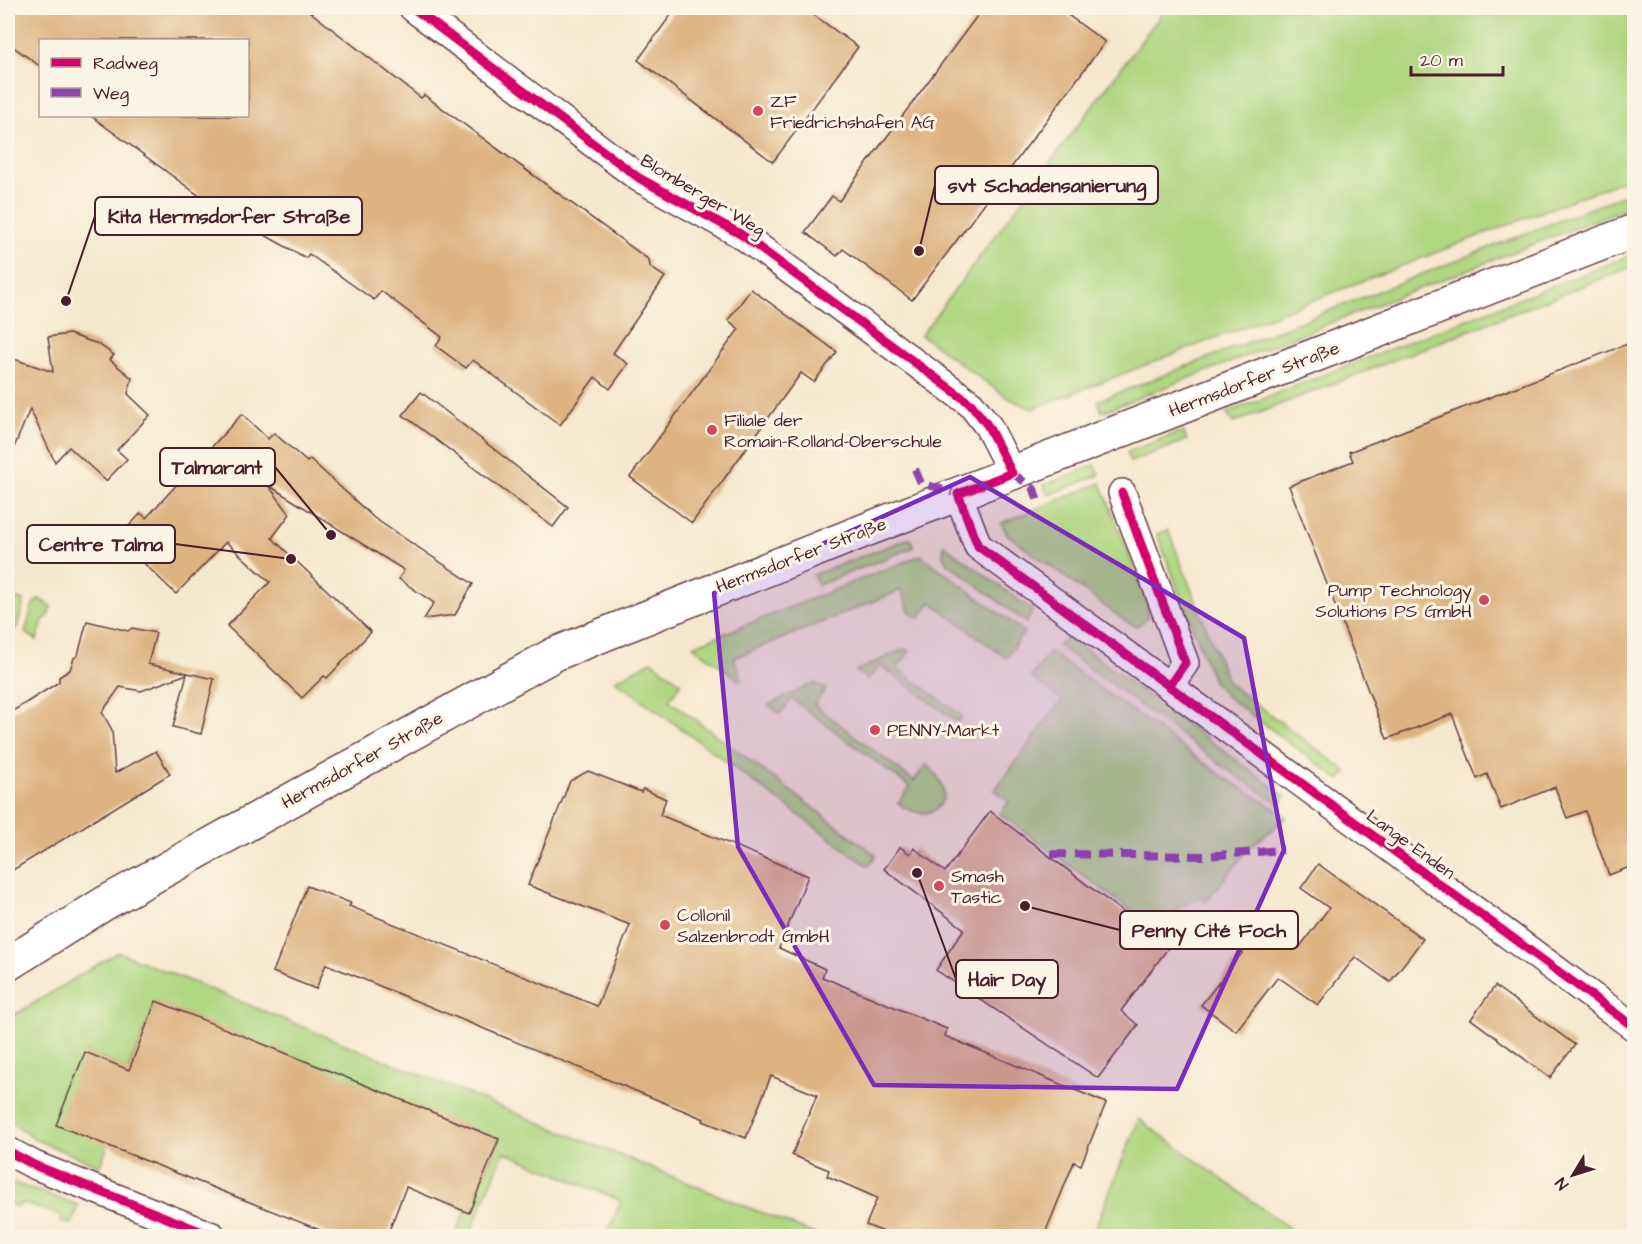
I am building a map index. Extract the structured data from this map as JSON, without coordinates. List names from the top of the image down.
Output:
{
  "streets": {
    "main road": ["Hermsdorfer Straße"],
    "street": ["Blomberger Weg", "Lange Enden"]
  },
  "crossings": [
    ["Blomberger Weg", "Hermsdorfer Straße"],
    ["Hermsdorfer Straße", "Lange Enden"]
  ],
  "places": [
    "ZF Friedrichshafen AG",
    "svt Schadensanierung",
    "Kita Hermsdorfer Straße",
    "Filiale der Romain-Rolland-Oberschule",
    "Talmarant",
    "Centre Talma",
    "Pump Technology Solutions PS GmbH",
    "PENNY-Markt",
    "Hair Day",
    "Smash Tastic",
    "Penny Cité Foch",
    "Collonil Salzenbrodt GmbH"
  ],
  "legend": ["Radweg", "Weg"],
  "scale_bar": "20 m",
  "north": "bottom left"
}
